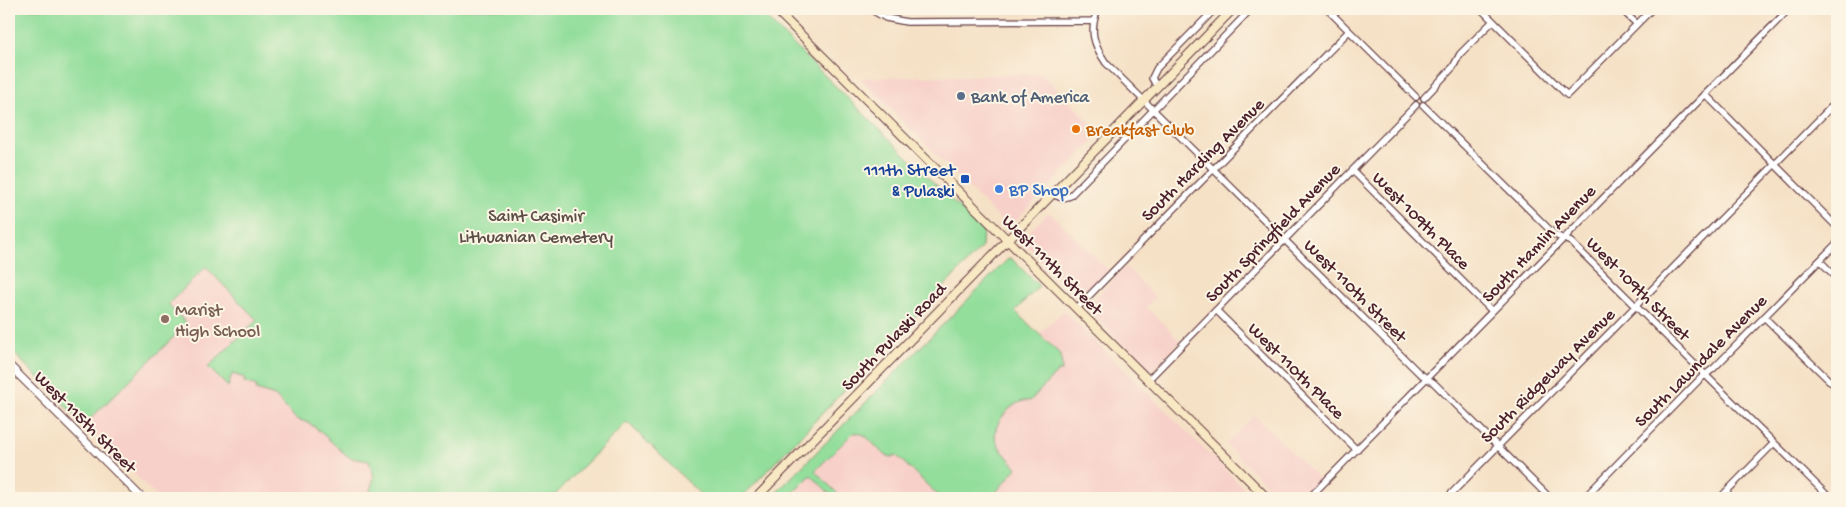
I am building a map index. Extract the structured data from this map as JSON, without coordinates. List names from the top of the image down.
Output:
{
  "streets": {
    "main road": ["West 111th Street", "South Pulaski Road"],
    "street": [
      "South Harding Avenue",
      "West 109th Place",
      "South Springfield Avenue",
      "South Hamlin Avenue",
      "West 109th Street",
      "West 110th Street",
      "South Lawndale Avenue",
      "West 110th Place",
      "South Ridgeway Avenue",
      "West 115th Street"
    ]
  },
  "crossings": [
    ["South Harding Avenue", "West 111th Street"],
    ["South Harding Avenue", "West 110th Street"],
    ["West 109th Place", "South Springfield Avenue"],
    ["West 109th Place", "South Hamlin Avenue"],
    ["South Springfield Avenue", "West 111th Street"],
    ["South Springfield Avenue", "West 109th Street"],
    ["South Springfield Avenue", "West 110th Street"],
    ["South Springfield Avenue", "West 110th Place"],
    ["South Hamlin Avenue", "West 109th Street"],
    ["South Hamlin Avenue", "West 110th Street"],
    ["South Hamlin Avenue", "West 110th Place"],
    ["West 111th Street", "South Pulaski Road"],
    ["West 109th Street", "South Lawndale Avenue"],
    ["West 109th Street", "South Ridgeway Avenue"],
    ["West 110th Street", "South Pulaski Road"],
    ["West 110th Street", "South Ridgeway Avenue"]
  ],
  "parks": ["Saint Casimir Lithuanian Cemetery"],
  "places": {
    "other": [
      "Bank of America",
      "Breakfast Club",
      "BP Shop",
      "Marist High School"
    ],
    "transit": ["111th Street & Pulaski"]
  }
}
